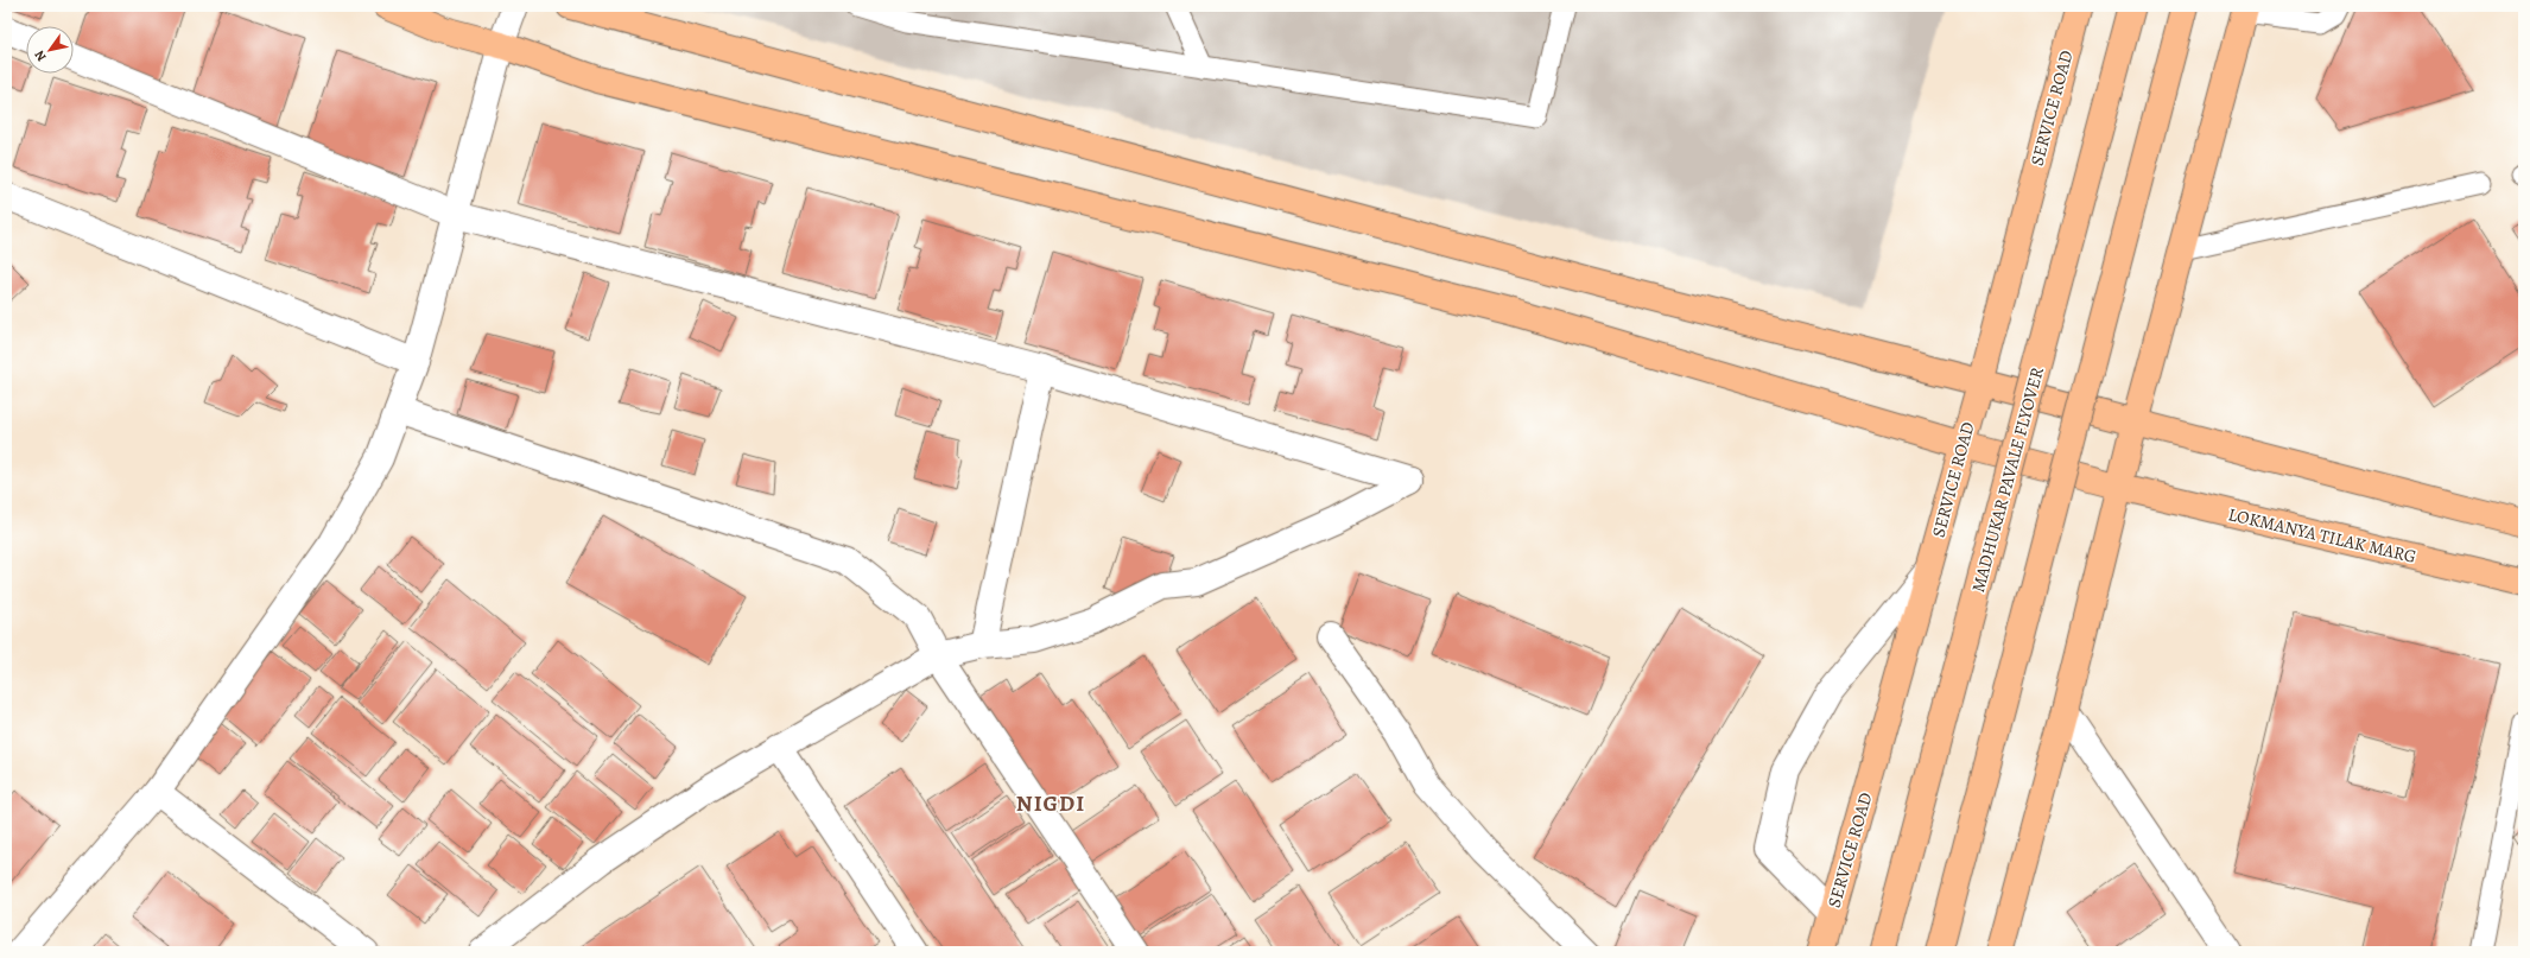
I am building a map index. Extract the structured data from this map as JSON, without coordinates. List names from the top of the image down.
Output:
{
  "streets": {
    "main road": ["SERVICE ROAD", "MADHUKAR PAVALE FLYOVER", "LOKMANYA TILAK MARG"]
  },
  "crossings": [
    ["SERVICE ROAD", "LOKMANYA TILAK MARG"]
  ],
  "districts": ["NIGDI"],
  "north": "bottom left"
}
